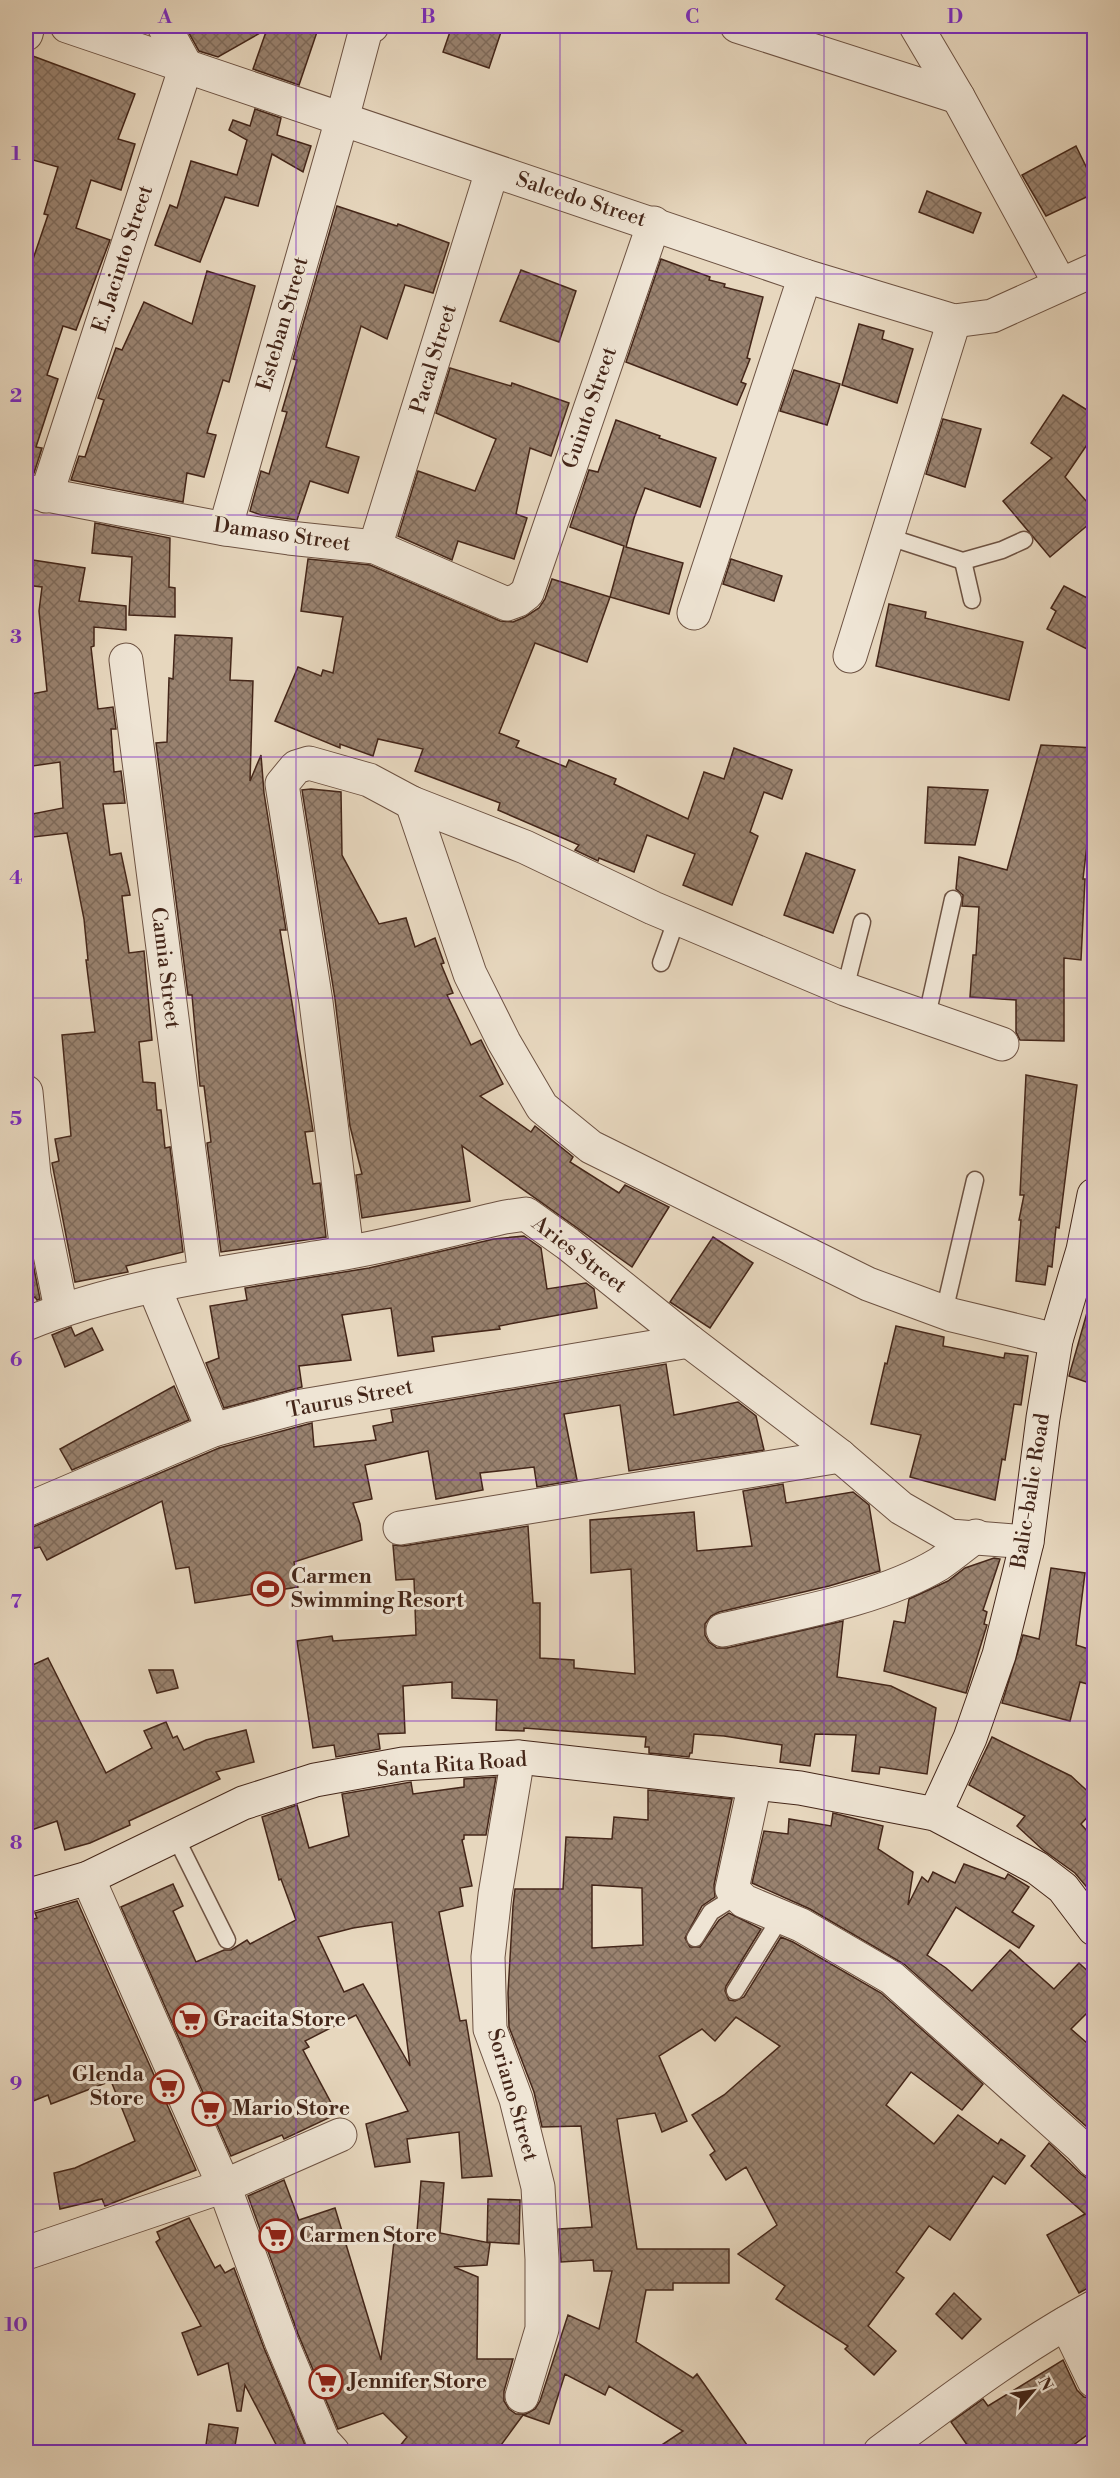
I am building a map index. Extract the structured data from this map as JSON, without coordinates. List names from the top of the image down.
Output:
{
  "streets": {
    "street": [
      "Salcedo Street",
      "E. Jacinto Street",
      "Esteban Street",
      "Pacal Street",
      "Guinto Street",
      "Damaso Street",
      "Camia Street",
      "Aries Street",
      "Taurus Street",
      "Balic-balic Road",
      "Santa Rita Road",
      "Soriano Street"
    ]
  },
  "crossings": [
    ["Salcedo Street", "E. Jacinto Street"],
    ["Salcedo Street", "Esteban Street"],
    ["Salcedo Street", "Pacal Street"],
    ["Salcedo Street", "Guinto Street"],
    ["E. Jacinto Street", "Damaso Street"],
    ["Esteban Street", "Damaso Street"],
    ["Pacal Street", "Damaso Street"],
    ["Guinto Street", "Damaso Street"],
    ["Camia Street", "Aries Street"],
    ["Aries Street", "Taurus Street"],
    ["Aries Street", "Balic-balic Road"],
    ["Balic-balic Road", "Santa Rita Road"],
    ["Santa Rita Road", "Soriano Street"]
  ],
  "places": {
    "sports": ["Carmen Swimming Resort"],
    "supermarket": [
      "Gracita Store",
      "Glenda Store",
      "Mario Store",
      "Carmen Store",
      "Jennifer Store"
    ]
  },
  "north": "top right",
  "grid": {
    "columns": [
      "A",
      "B",
      "C",
      "D"
    ],
    "rows": [
      "1",
      "2",
      "3",
      "4",
      "5",
      "6",
      "7",
      "8",
      "9",
      "10"
    ]
  }
}
